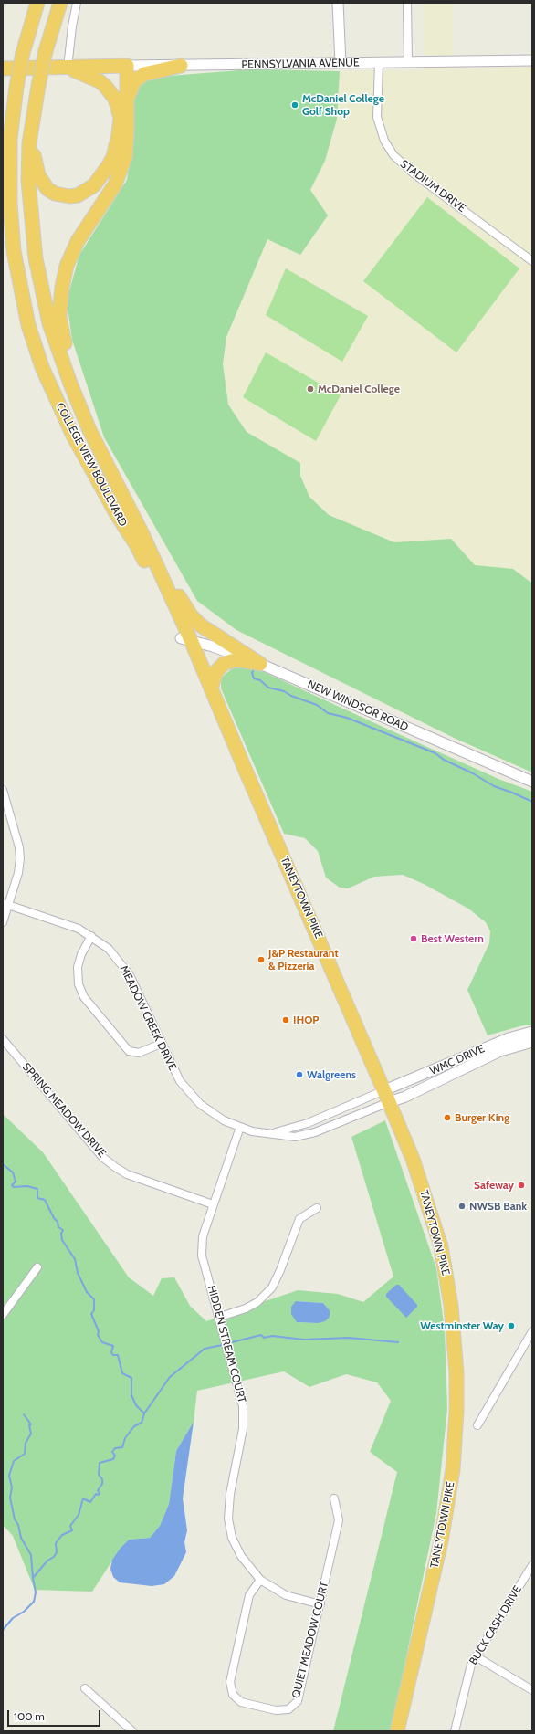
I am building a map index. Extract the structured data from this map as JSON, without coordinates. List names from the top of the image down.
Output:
{
  "streets": {
    "highway": ["PENNSYLVANIA AVENUE", "COLLEGE VIEW BOULEVARD", "TANEYTOWN PIKE"],
    "main road": ["NEW WINDSOR ROAD", "WMC DRIVE"],
    "street": [
      "STADIUM DRIVE",
      "MEADOW CREEK DRIVE",
      "SPRING MEADOW DRIVE",
      "HIDDEN STREAM COURT",
      "BUCK CASH DRIVE",
      "QUIET MEADOW COURT"
    ]
  },
  "crossings": [
    ["PENNSYLVANIA AVENUE", "STADIUM DRIVE"],
    ["COLLEGE VIEW BOULEVARD", "NEW WINDSOR ROAD"],
    ["COLLEGE VIEW BOULEVARD", "TANEYTOWN PIKE"],
    ["NEW WINDSOR ROAD", "TANEYTOWN PIKE"],
    ["TANEYTOWN PIKE", "MEADOW CREEK DRIVE"],
    ["TANEYTOWN PIKE", "WMC DRIVE"],
    ["MEADOW CREEK DRIVE", "WMC DRIVE"],
    ["MEADOW CREEK DRIVE", "HIDDEN STREAM COURT"],
    ["SPRING MEADOW DRIVE", "HIDDEN STREAM COURT"],
    ["HIDDEN STREAM COURT", "QUIET MEADOW COURT"]
  ],
  "places": [
    "McDaniel College Golf Shop",
    "McDaniel College",
    "Best Western",
    "J&P Restaurant & Pizzeria",
    "IHOP",
    "Walgreens",
    "Burger King",
    "Safeway",
    "NWSB Bank",
    "Westminster Way"
  ],
  "scale_bar": "100 m"
}
